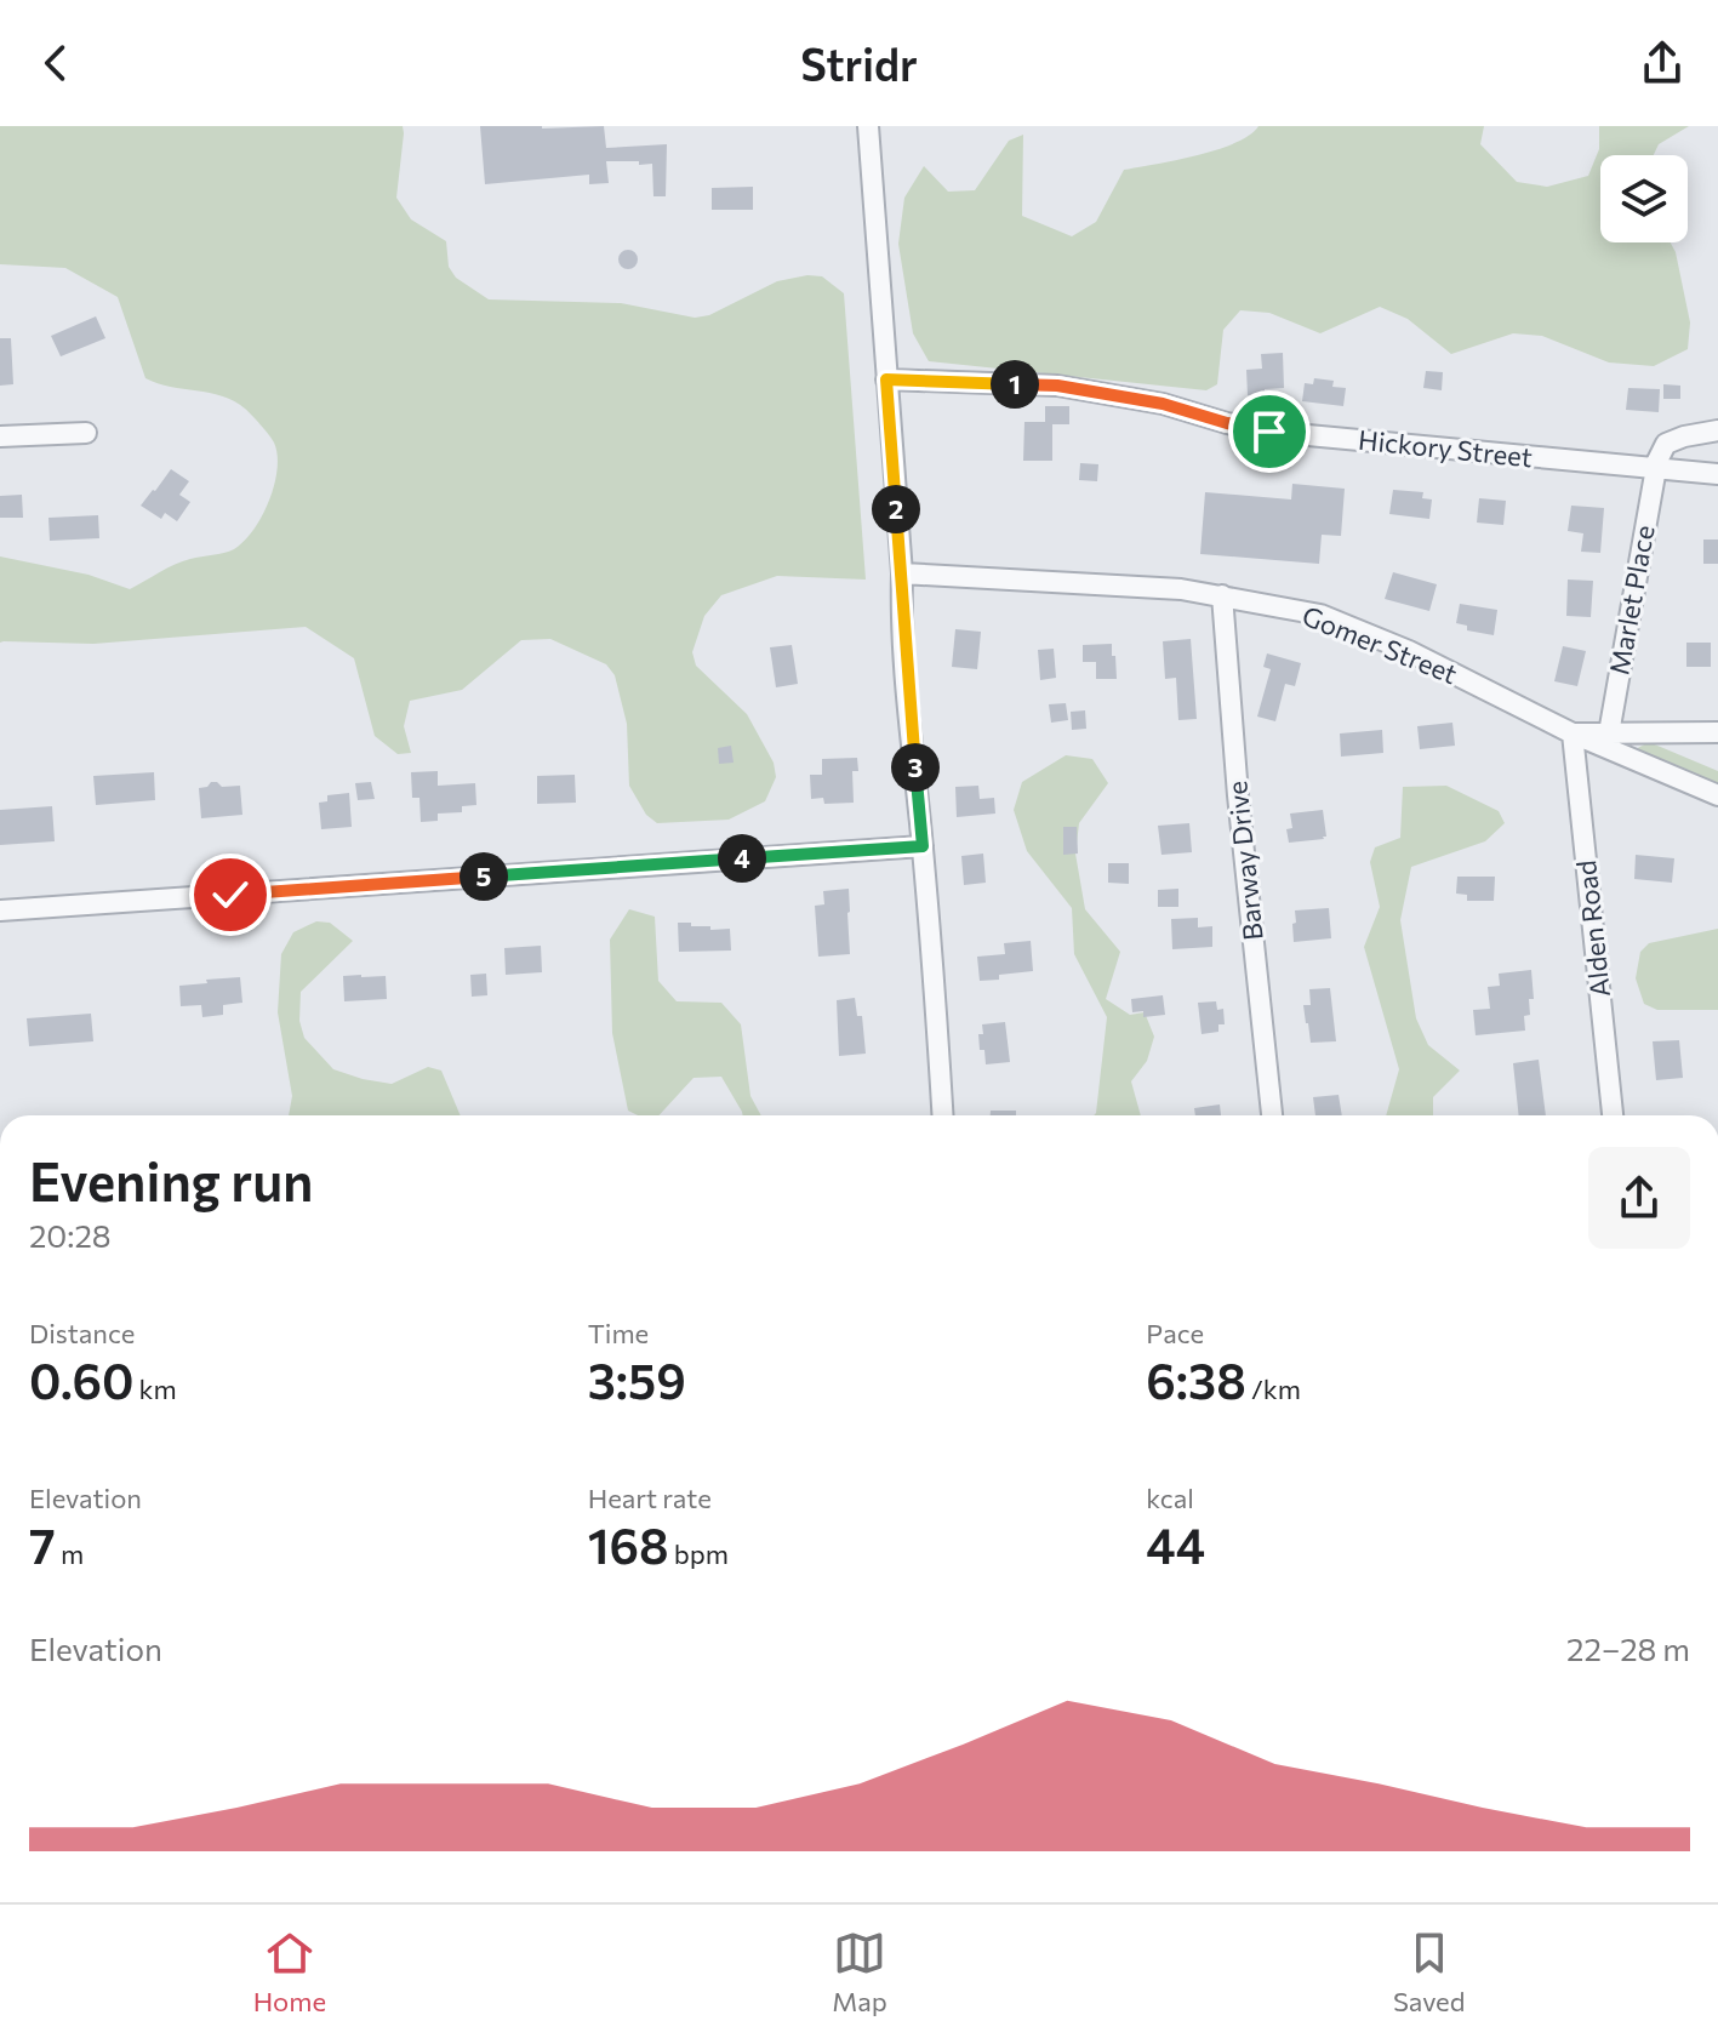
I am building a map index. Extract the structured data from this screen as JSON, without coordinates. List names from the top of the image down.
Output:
{
  "streets": {
    "street": [
      "Hickory Street",
      "Marlet Place",
      "Gomer Street",
      "Barway Drive",
      "Alden Road"
    ]
  },
  "crossings": [
    ["Hickory Street", "Marlet Place"],
    ["Gomer Street", "Barway Drive"],
    ["Gomer Street", "Alden Road"]
  ],
  "page": {
    "header": "Stridr",
    "pins": [
      "1",
      "2",
      "3",
      "4",
      "5"
    ],
    "heading": ["Evening run", "20:28"],
    "stats": [
      ["Distance", "0.60 km"],
      ["Time", "3:59"],
      ["Pace", "6:38 /km"],
      ["Elevation", "7 m"],
      ["Heart rate", "168 bpm"],
      ["kcal", "44"]
    ],
    "chart": ["Elevation", "22–28 m"],
    "tabs": ["Home", "Map", "Saved"]
  }
}
